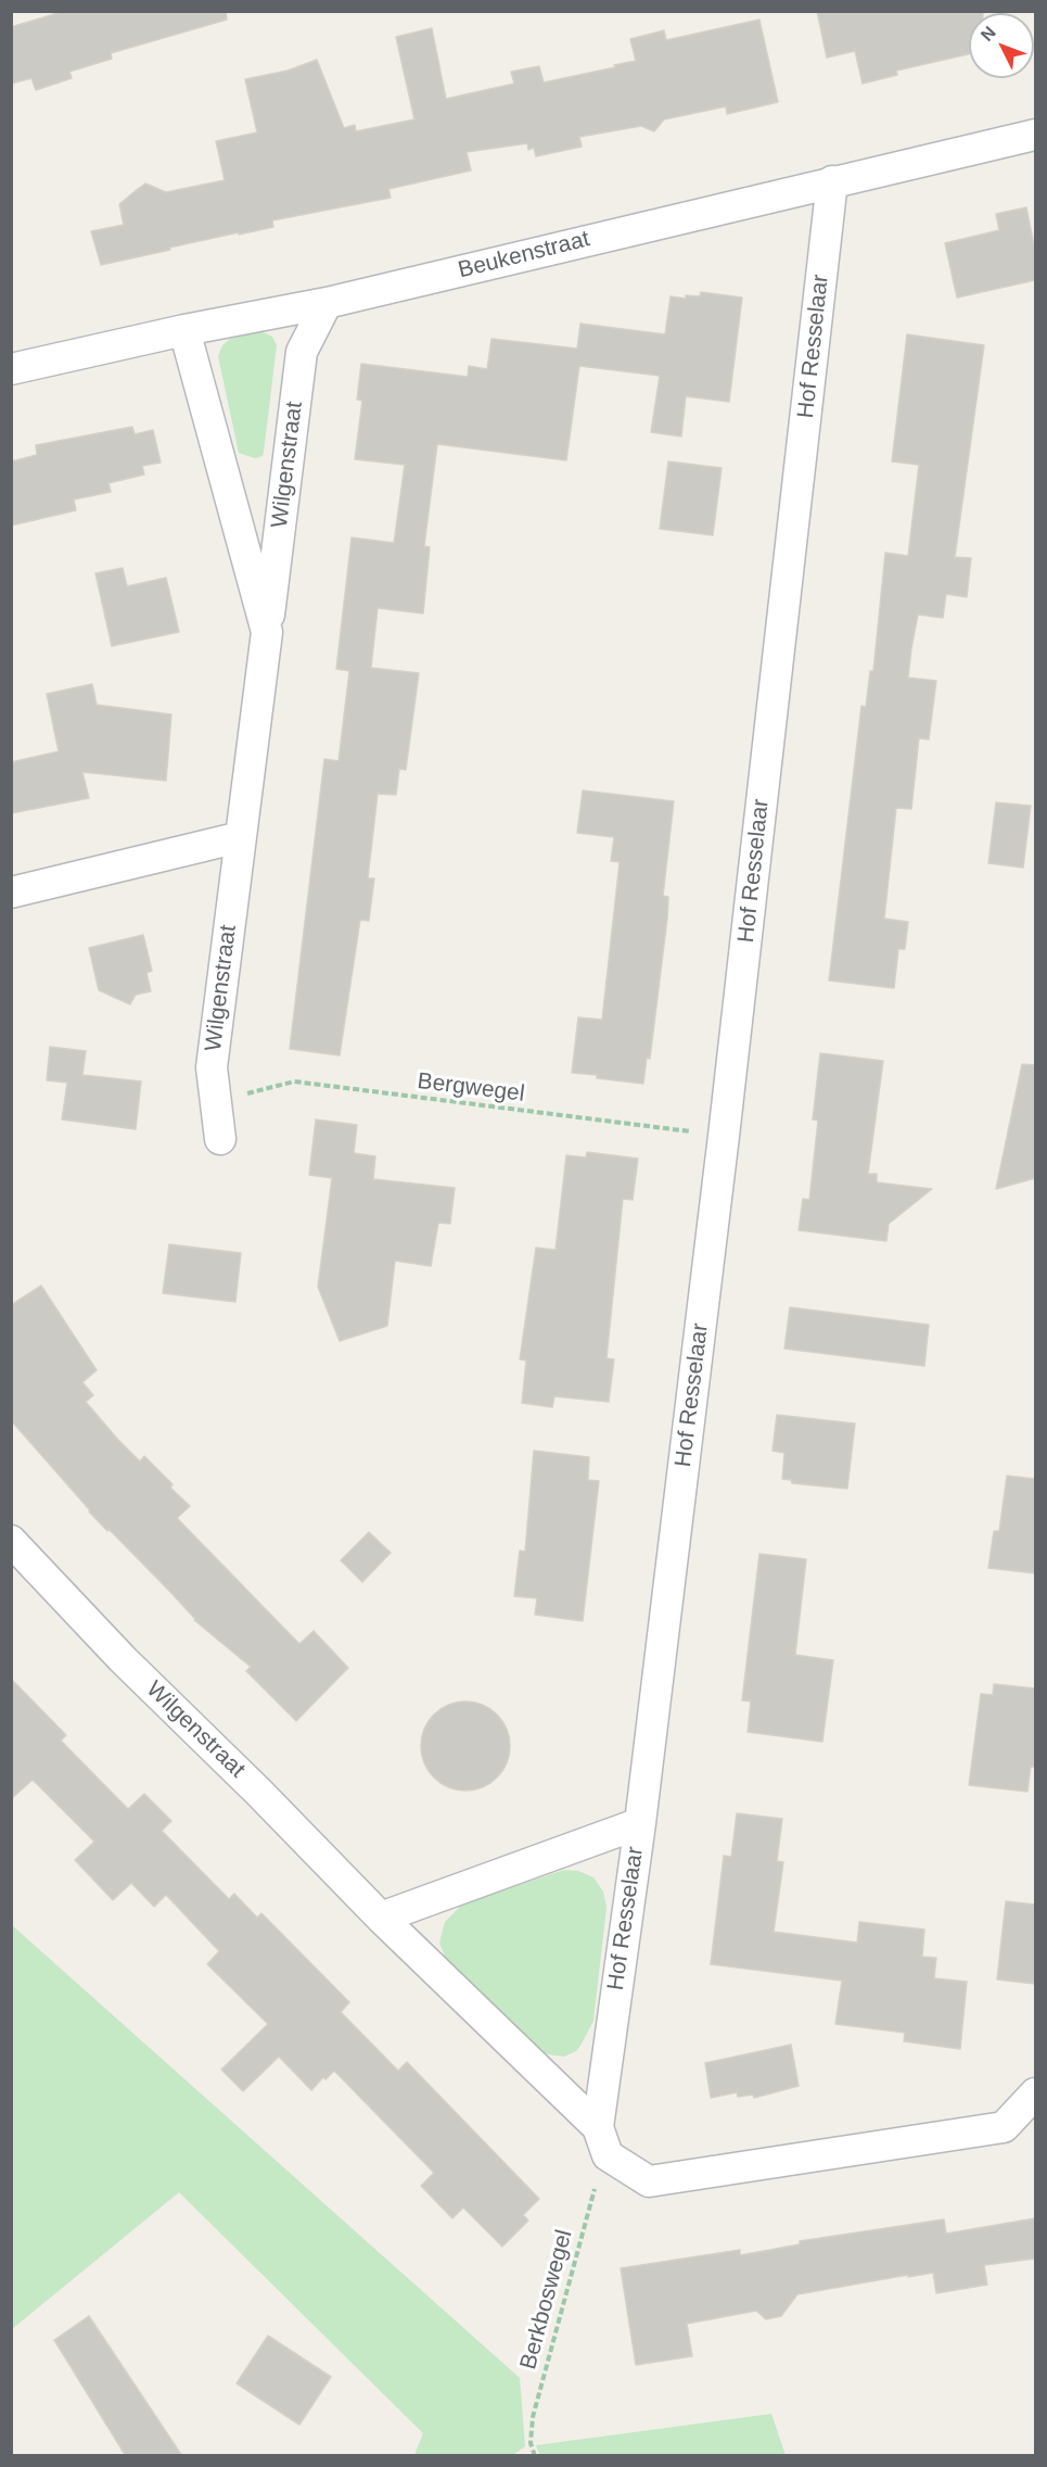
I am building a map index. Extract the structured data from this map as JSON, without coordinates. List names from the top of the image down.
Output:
{
  "streets": {
    "street": ["Beukenstraat", "Hof Resselaar", "Wilgenstraat"],
    "path": ["Bergwegel", "Berkboswegel"]
  },
  "crossings": [
    ["Beukenstraat", "Hof Resselaar"],
    ["Beukenstraat", "Wilgenstraat"],
    ["Hof Resselaar", "Wilgenstraat"],
    ["Hof Resselaar", "Bergwegel"],
    ["Hof Resselaar", "Berkboswegel"],
    ["Wilgenstraat", "Bergwegel"],
    ["Wilgenstraat", "Berkboswegel"]
  ],
  "north": "top left"
}
